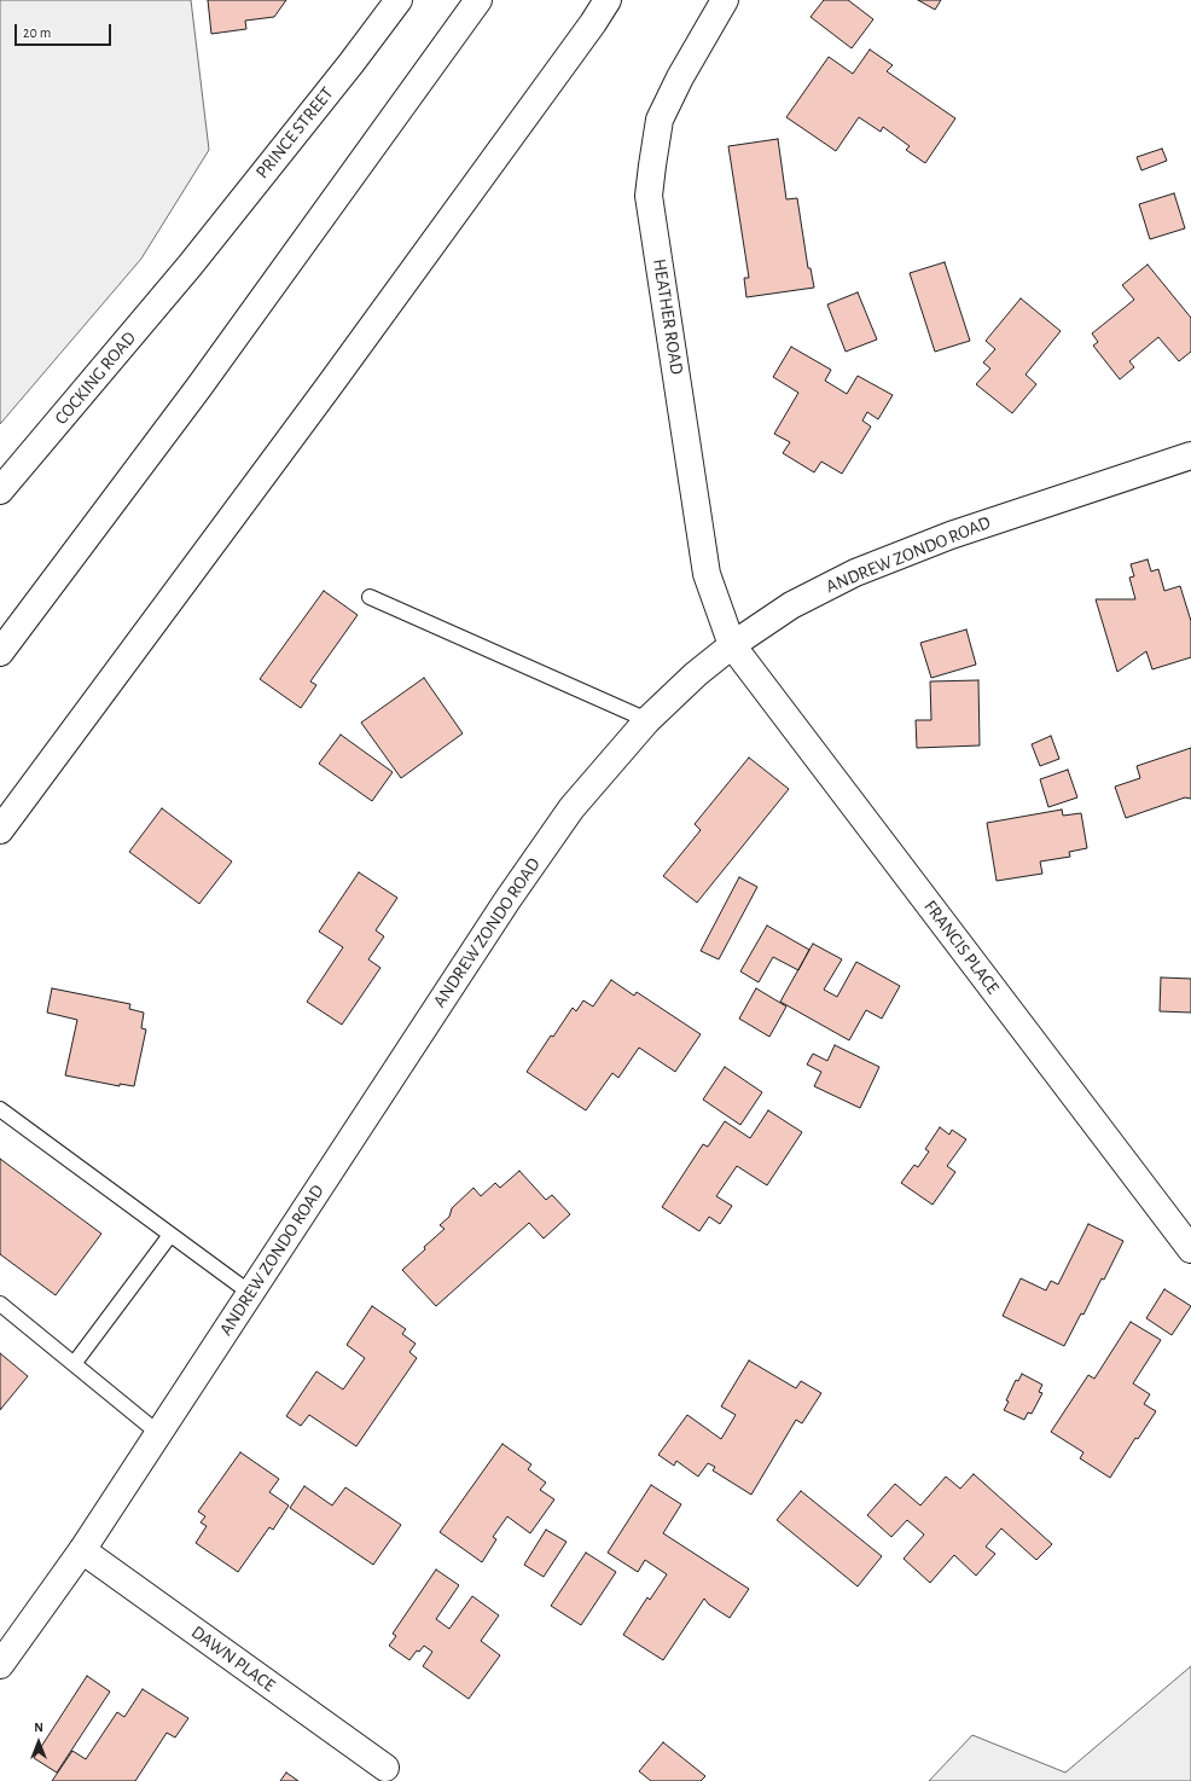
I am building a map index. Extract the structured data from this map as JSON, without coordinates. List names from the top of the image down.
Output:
{
  "streets": {
    "main road": [
      "PRINCE STREET",
      "HEATHER ROAD",
      "COCKING ROAD",
      "ANDREW ZONDO ROAD",
      "FRANCIS PLACE",
      "DAWN PLACE"
    ]
  },
  "crossings": [
    ["PRINCE STREET", "COCKING ROAD"],
    ["HEATHER ROAD", "ANDREW ZONDO ROAD"],
    ["HEATHER ROAD", "FRANCIS PLACE"],
    ["ANDREW ZONDO ROAD", "FRANCIS PLACE"],
    ["ANDREW ZONDO ROAD", "DAWN PLACE"]
  ],
  "scale_bar": "20 m",
  "north": "top"
}
